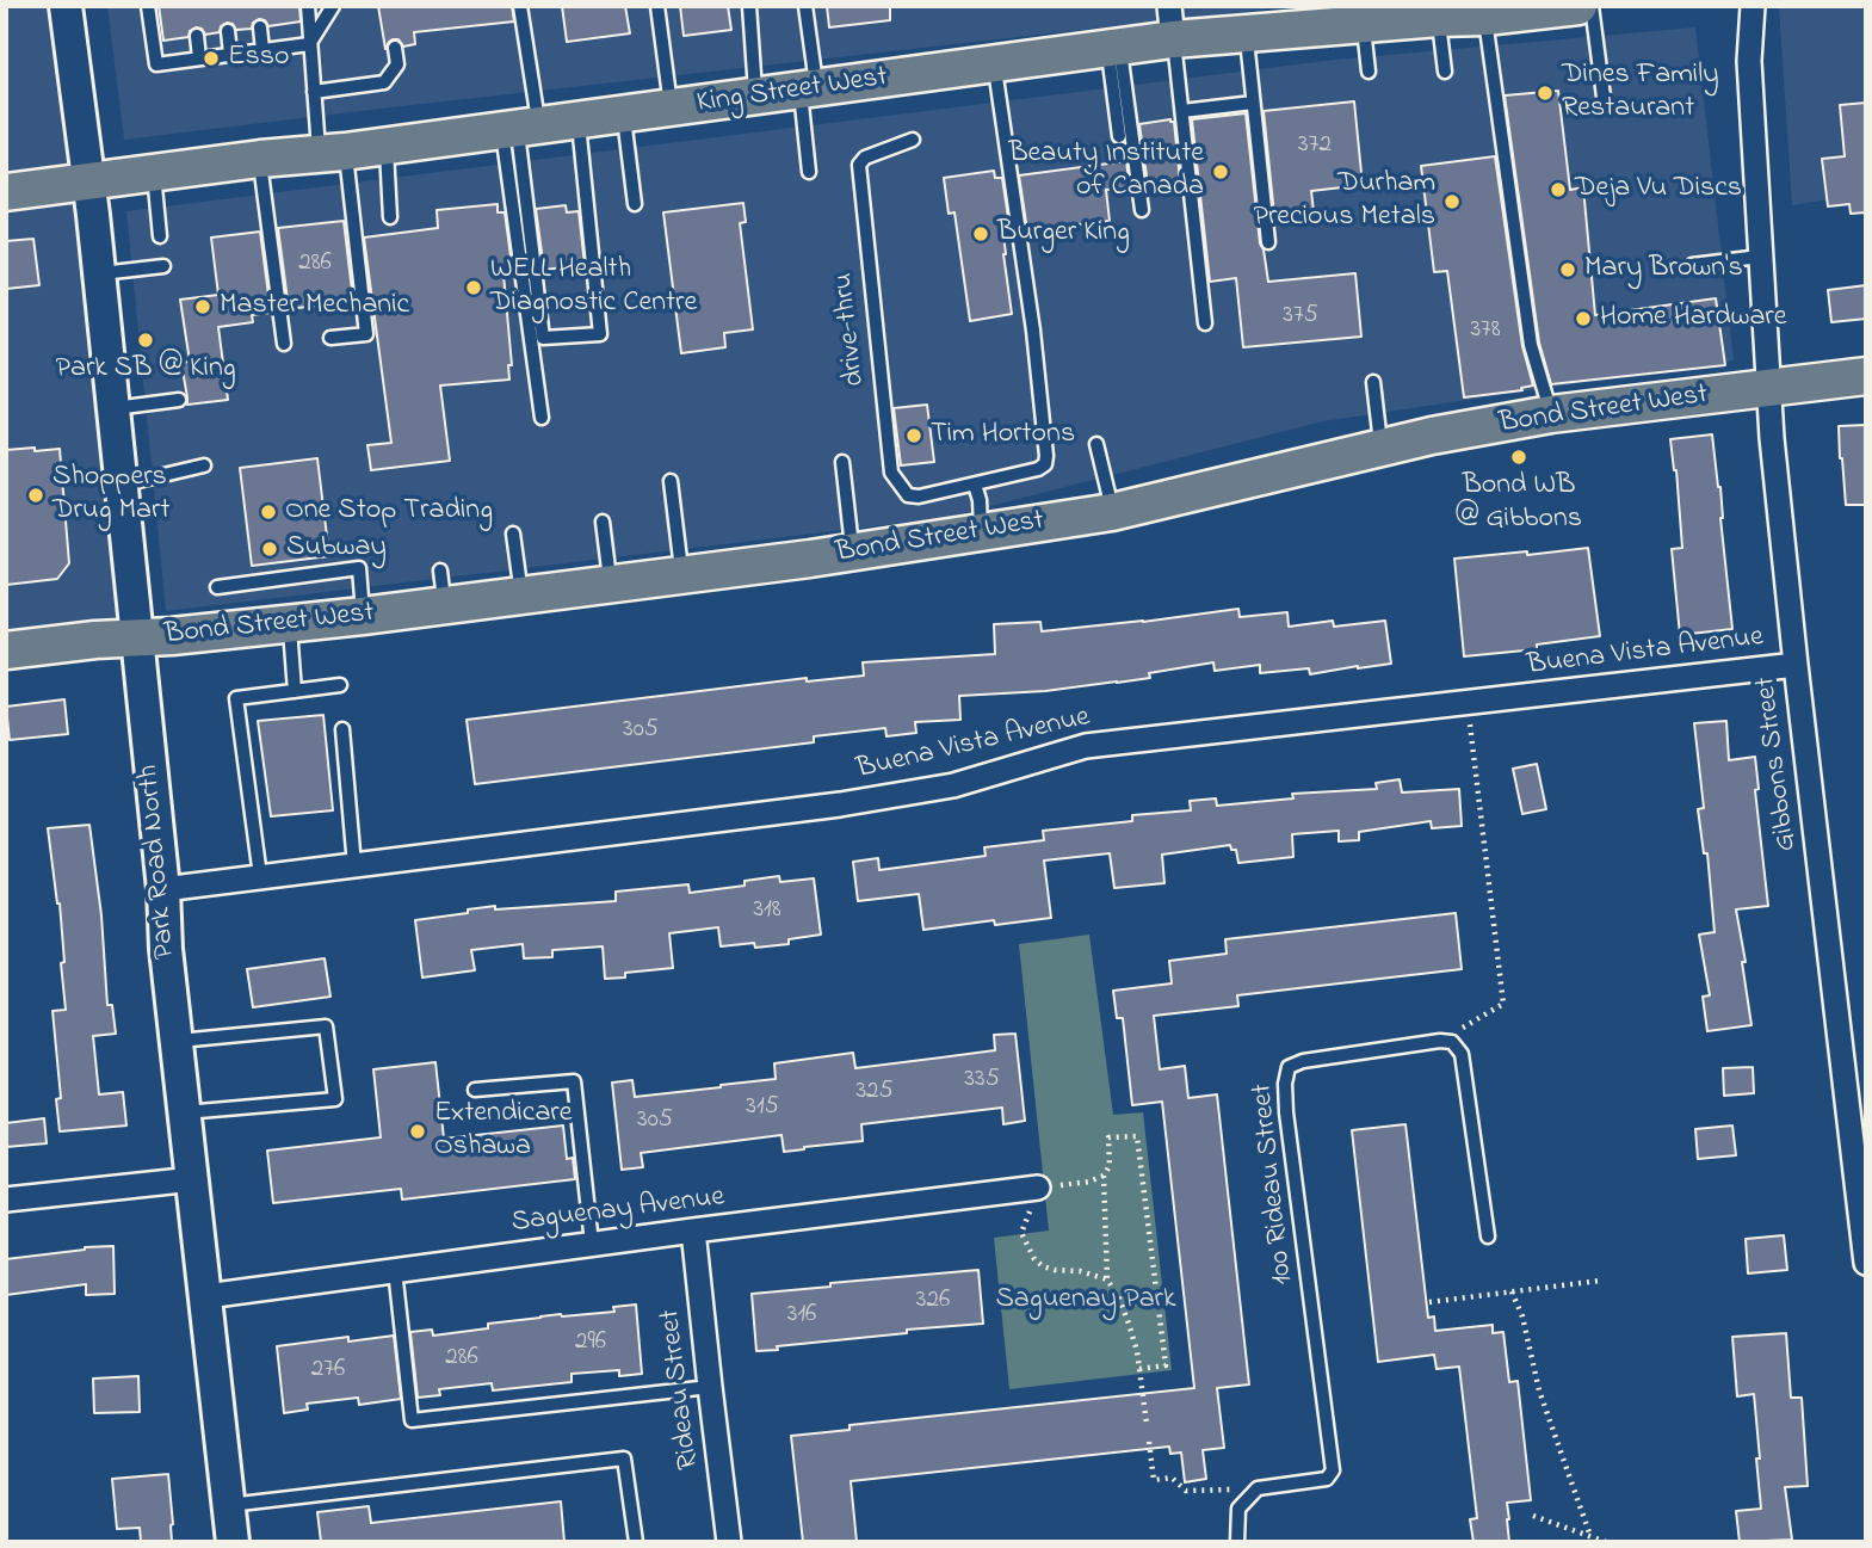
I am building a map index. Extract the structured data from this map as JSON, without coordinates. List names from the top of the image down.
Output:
{
  "streets": {
    "main road": ["King Street West", "Bond Street West", "Park Road North"],
    "street": [
      "Buena Vista Avenue",
      "Gibbons Street",
      "Saguenay Avenue",
      "Rideau Street"
    ],
    "lane": ["drive-thru", "100 Rideau Street"]
  },
  "crossings": [
    ["King Street West", "Park Road North"],
    ["Bond Street West", "Gibbons Street"],
    ["Bond Street West", "Park Road North"],
    ["Buena Vista Avenue", "Gibbons Street"],
    ["Buena Vista Avenue", "Park Road North"],
    ["Park Road North", "Saguenay Avenue"],
    ["Saguenay Avenue", "Rideau Street"]
  ],
  "parks": ["Saguenay Park"],
  "places": [
    "Esso",
    "Dines Family Restaurant",
    "Beauty Institute of Canada",
    "Deja Vu Discs",
    "Durham Precious Metals",
    "Burger King",
    "Mary Brown's",
    "WELL Health Diagnostic Centre",
    "Master Mechanic",
    "Home Hardware",
    "Park SB @ King",
    "Tim Hortons",
    "Bond WB @ Gibbons",
    "Shoppers Drug Mart",
    "One Stop Trading",
    "Subway",
    "Extendicare Oshawa"
  ],
  "house_numbers": [
    "372",
    "286",
    "375",
    "378",
    "305",
    "318",
    "335",
    "325",
    "315",
    "305",
    "326",
    "316",
    "296",
    "286",
    "276"
  ]
}
